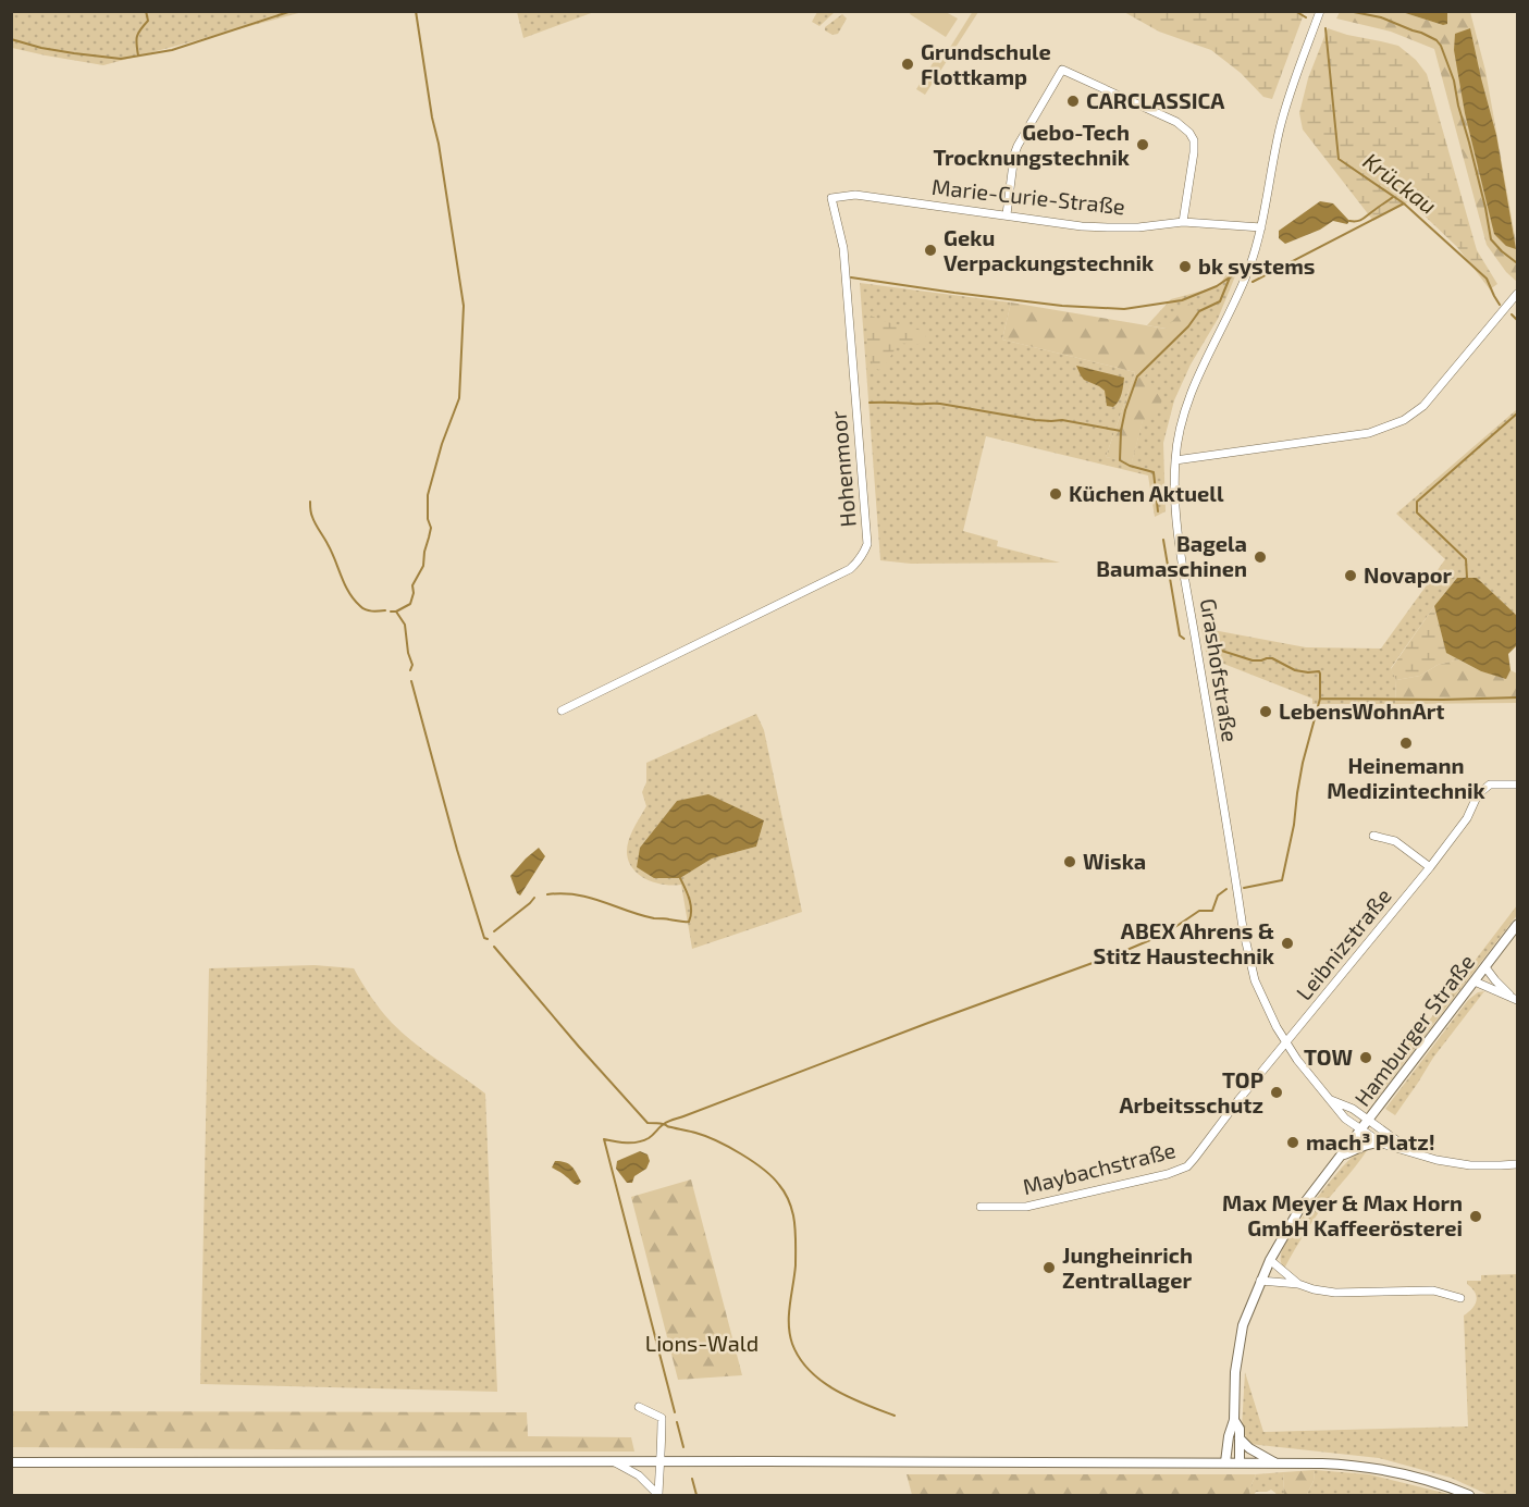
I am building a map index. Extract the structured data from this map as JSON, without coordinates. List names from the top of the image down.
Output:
{
  "streets": {
    "main road": ["Hamburger Straße"],
    "street": [
      "Marie-Curie-Straße",
      "Hohenmoor",
      "Grashofstraße",
      "Leibnizstraße",
      "Maybachstraße"
    ]
  },
  "crossings": [
    ["Marie-Curie-Straße", "Hohenmoor"],
    ["Marie-Curie-Straße", "Grashofstraße"],
    ["Grashofstraße", "Leibnizstraße"],
    ["Grashofstraße", "Hamburger Straße"],
    ["Grashofstraße", "Maybachstraße"],
    ["Leibnizstraße", "Maybachstraße"]
  ],
  "water": ["Krückau"],
  "parks": ["Lions-Wald"],
  "places": [
    "Grundschule Flottkamp",
    "CARCLASSICA",
    "Gebo-Tech Trocknungstechnik",
    "Geku Verpackungstechnik",
    "bk systems",
    "Küchen Aktuell",
    "Bagela Baumaschinen",
    "Novapor",
    "LebensWohnArt",
    "Heinemann Medizintechnik",
    "Wiska",
    "ABEX Ahrens & Stitz Haustechnik",
    "TOW",
    "TOP Arbeitsschutz",
    "mach³ Platz!",
    "Max Meyer & Max Horn GmbH Kaffeerösterei",
    "Jungheinrich Zentrallager"
  ]
}
